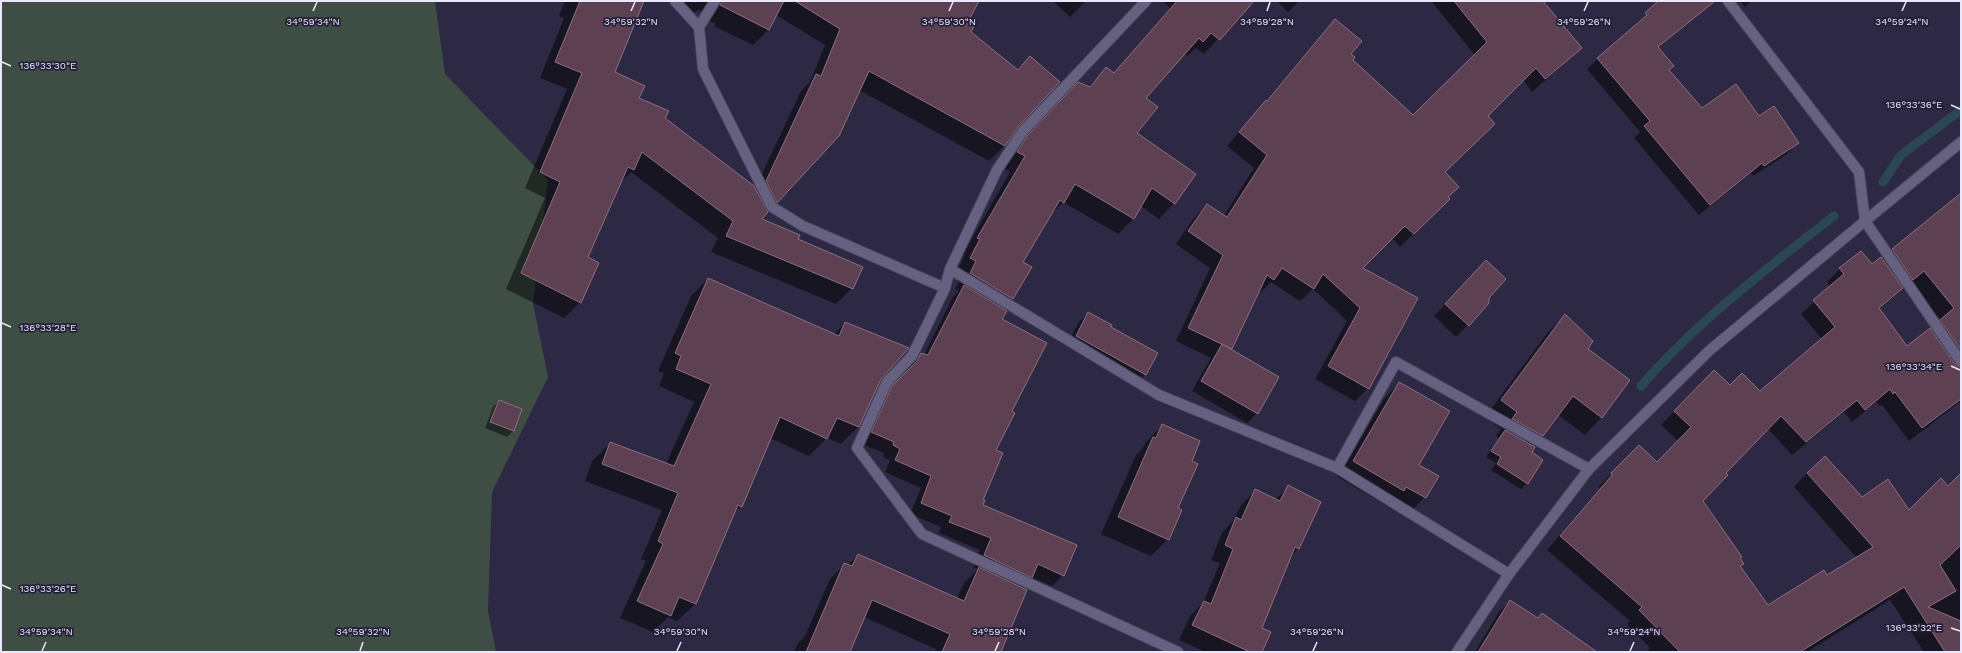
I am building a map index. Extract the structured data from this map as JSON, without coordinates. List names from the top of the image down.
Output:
{
  "coordinates": [
    "34°59'32\"N",
    "34°59'34\"N",
    "34°59'30\"N",
    "34°59'28\"N",
    "34°59'26\"N",
    "34°59'24\"N",
    "136°33'30\"E",
    "136°33'36\"E",
    "136°33'28\"E",
    "136°33'34\"E",
    "136°33'26\"E",
    "136°33'32\"E"
  ]
}
